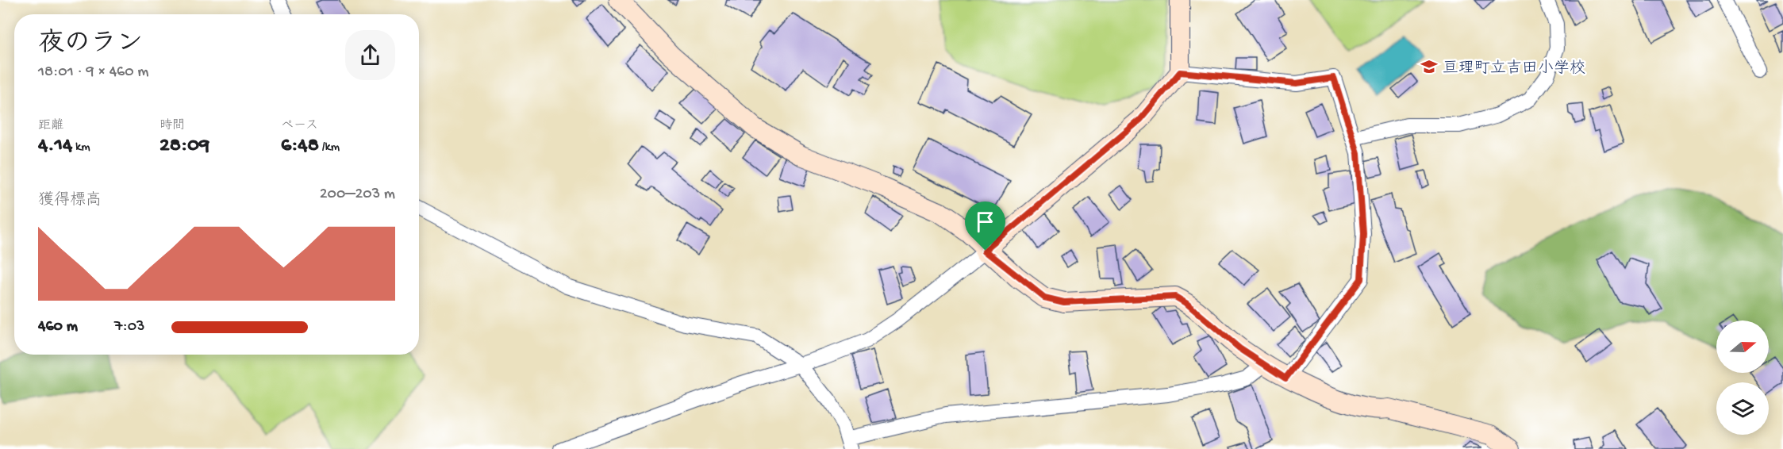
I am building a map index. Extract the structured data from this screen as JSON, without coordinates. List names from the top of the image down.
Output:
{
  "places": {
    "school or university": ["亘理町立吉田小学校"]
  },
  "north": "right",
  "page": {
    "heading": ["夜のラン", "18:01 · 9 × 460 m"],
    "stats": [
      ["距離", "4.14 km"],
      ["時間", "28:09"],
      ["ペース", "6:48 /km"]
    ],
    "chart": ["獲得標高", "200–203 m"],
    "list": [
      {
        "name": "460 m",
        "note": "7:03"
      }
    ]
  }
}
